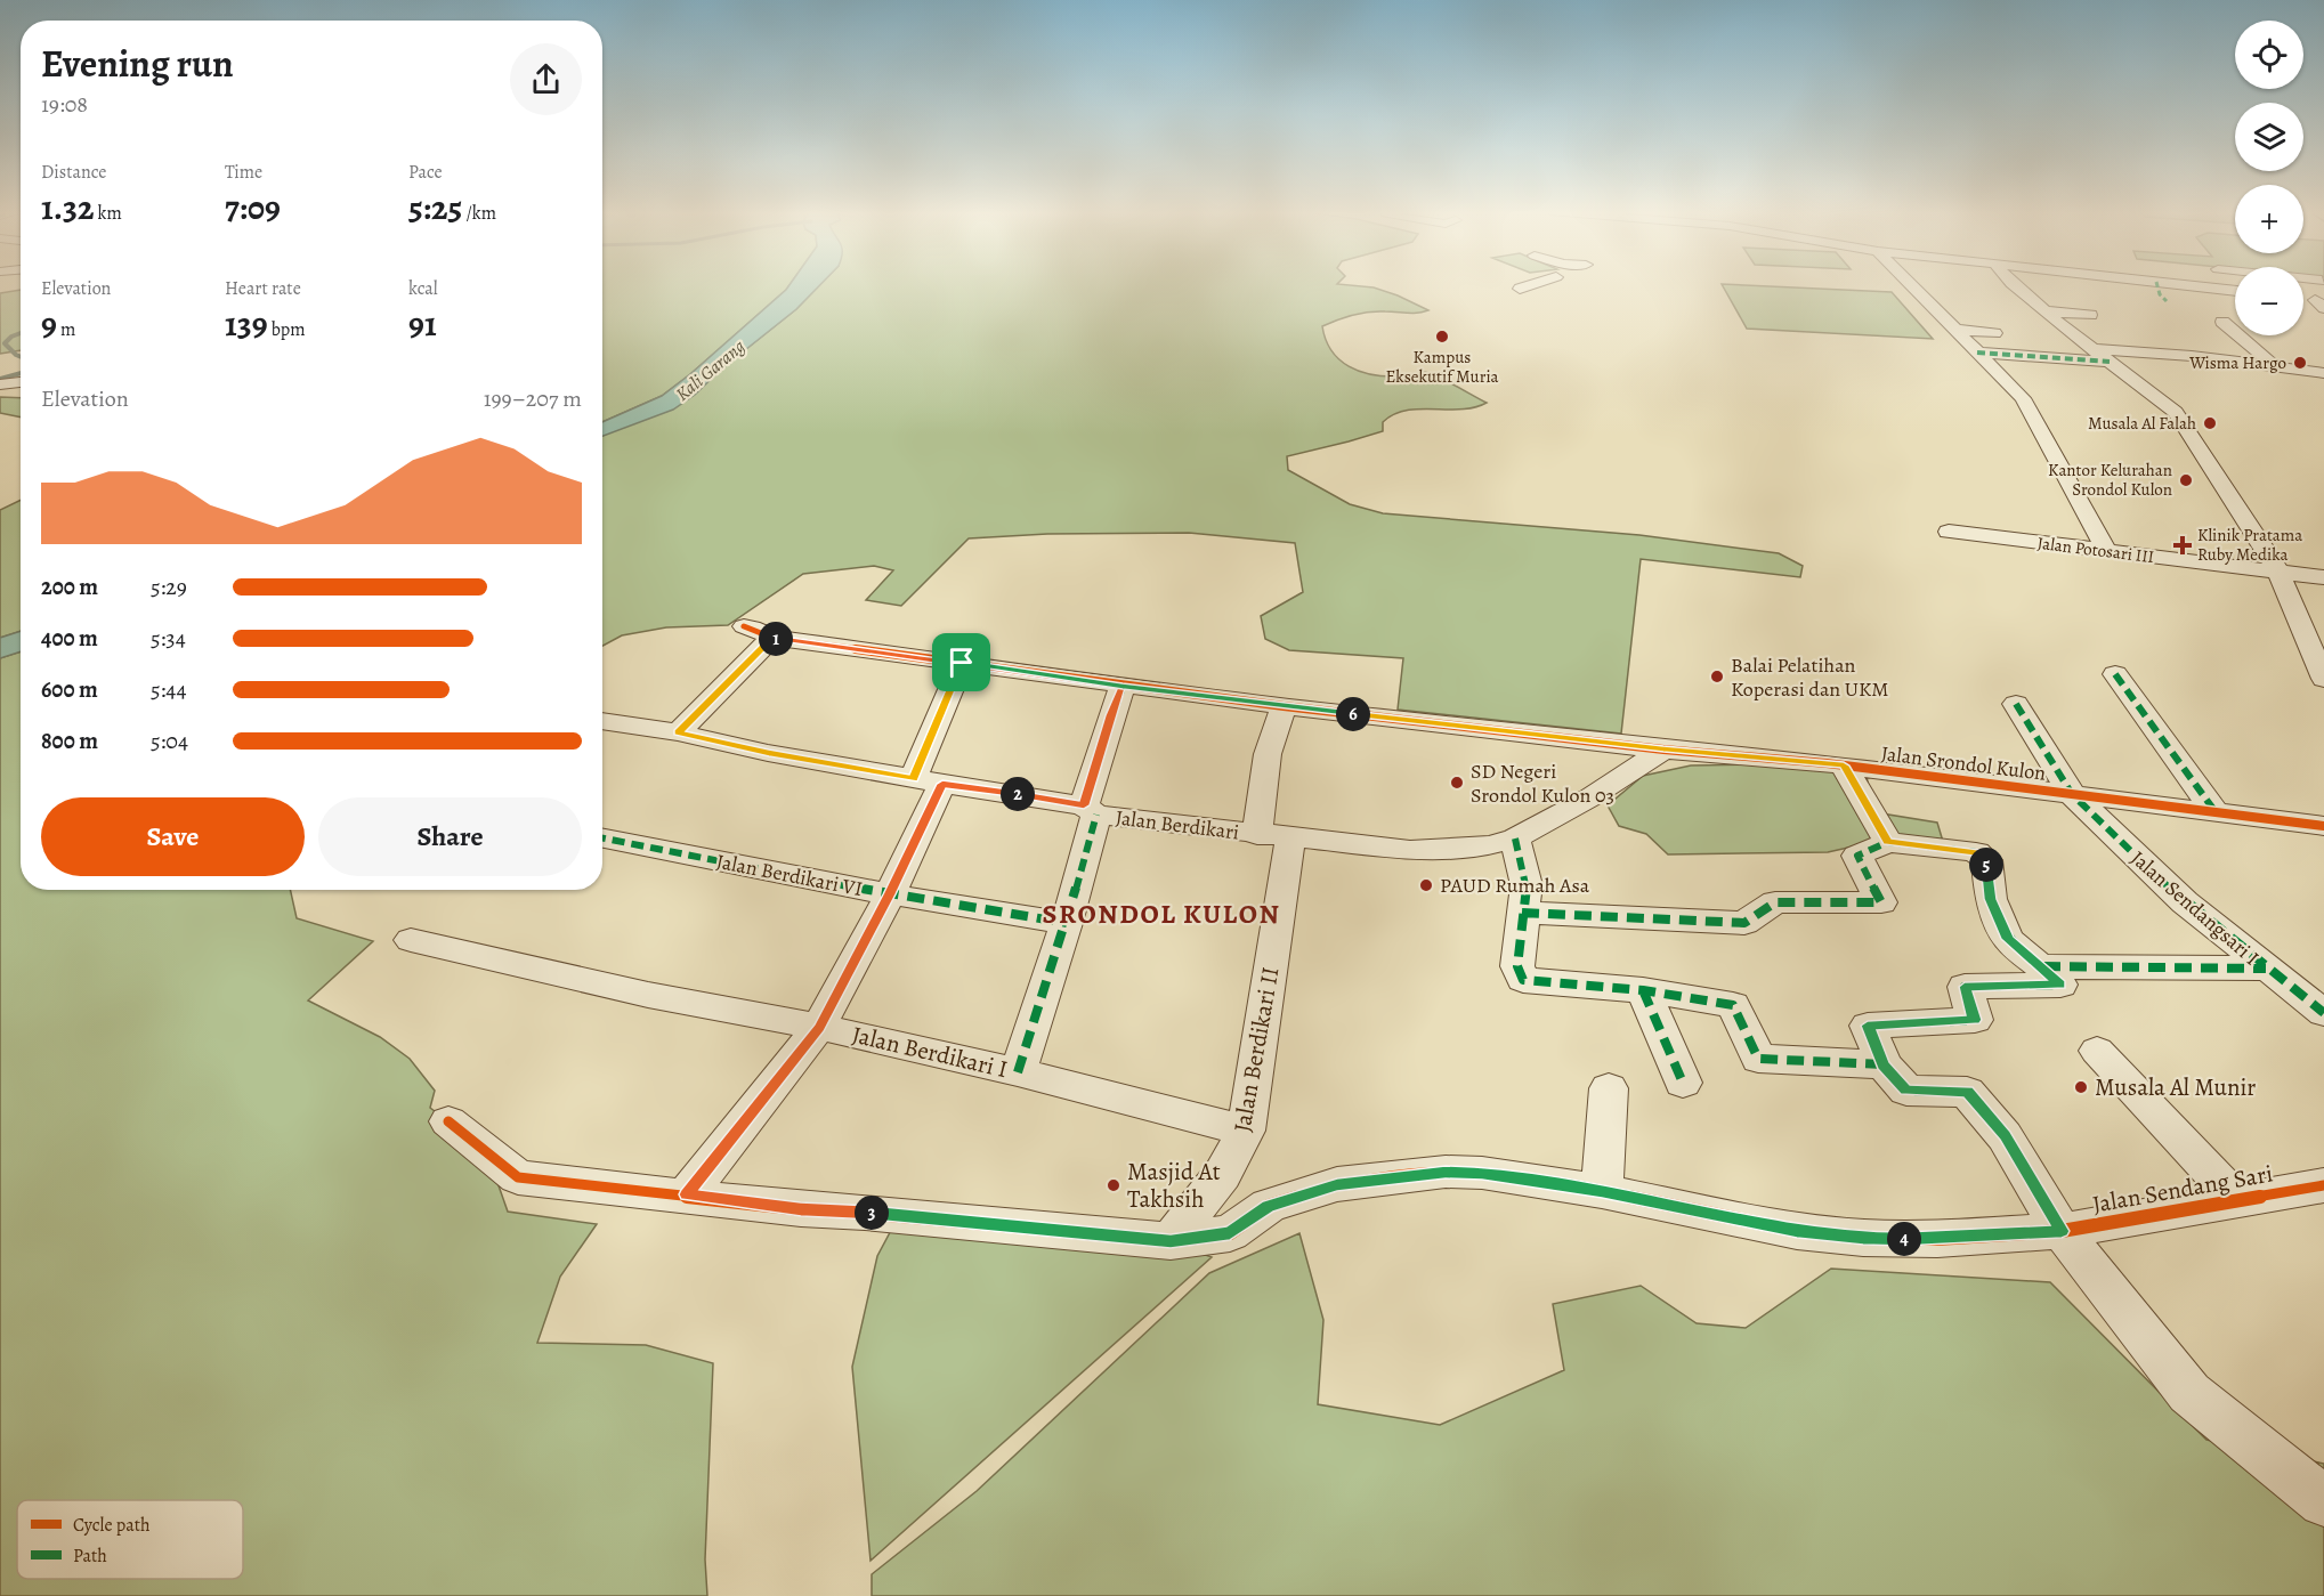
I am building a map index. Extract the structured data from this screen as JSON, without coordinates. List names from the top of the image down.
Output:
{
  "streets": {
    "street": [
      "Jalan Potosari III",
      "Jalan Srondol Kulon",
      "Jalan Berdikari",
      "Jalan Berdikari VI",
      "Jalan Sendangsari I",
      "Jalan Berdikari II",
      "Jalan Berdikari I",
      "Jalan Sendang Sari"
    ]
  },
  "crossings": [
    ["Jalan Srondol Kulon", "Jalan Berdikari"],
    ["Jalan Srondol Kulon", "Jalan Sendangsari I"],
    ["Jalan Berdikari", "Jalan Berdikari II"],
    ["Jalan Berdikari II", "Jalan Berdikari I"],
    ["Jalan Berdikari II", "Jalan Sendang Sari"]
  ],
  "districts": ["SRONDOL KULON"],
  "water": ["Kali Garang"],
  "places": {
    "other": [
      "Kampus Eksekutif Muria",
      "Wisma Hargo",
      "Musala Al Falah",
      "Kantor Kelurahan Srondol Kulon",
      "Balai Pelatihan Koperasi dan UKM",
      "SD Negeri Srondol Kulon 03",
      "PAUD Rumah Asa",
      "Musala Al Munir",
      "Masjid At Takhsih"
    ],
    "health": ["Klinik Pratama Ruby Medika"]
  },
  "legend": ["Cycle path", "Path"],
  "page": {
    "map_buttons": ["+", "−"],
    "heading": ["Evening run", "19:08"],
    "stats": [
      ["Distance", "1.32 km"],
      ["Time", "7:09"],
      ["Pace", "5:25 /km"],
      ["Elevation", "9 m"],
      ["Heart rate", "139 bpm"],
      ["kcal", "91"]
    ],
    "chart": ["Elevation", "199–207 m"],
    "list": [
      {
        "name": "200 m",
        "note": "5:29"
      },
      {
        "name": "400 m",
        "note": "5:34"
      },
      {
        "name": "600 m",
        "note": "5:44"
      },
      {
        "name": "800 m",
        "note": "5:04"
      }
    ],
    "pins": [
      "1",
      "6",
      "2",
      "5",
      "3",
      "4"
    ],
    "buttons": ["Save", "Share"]
  }
}
